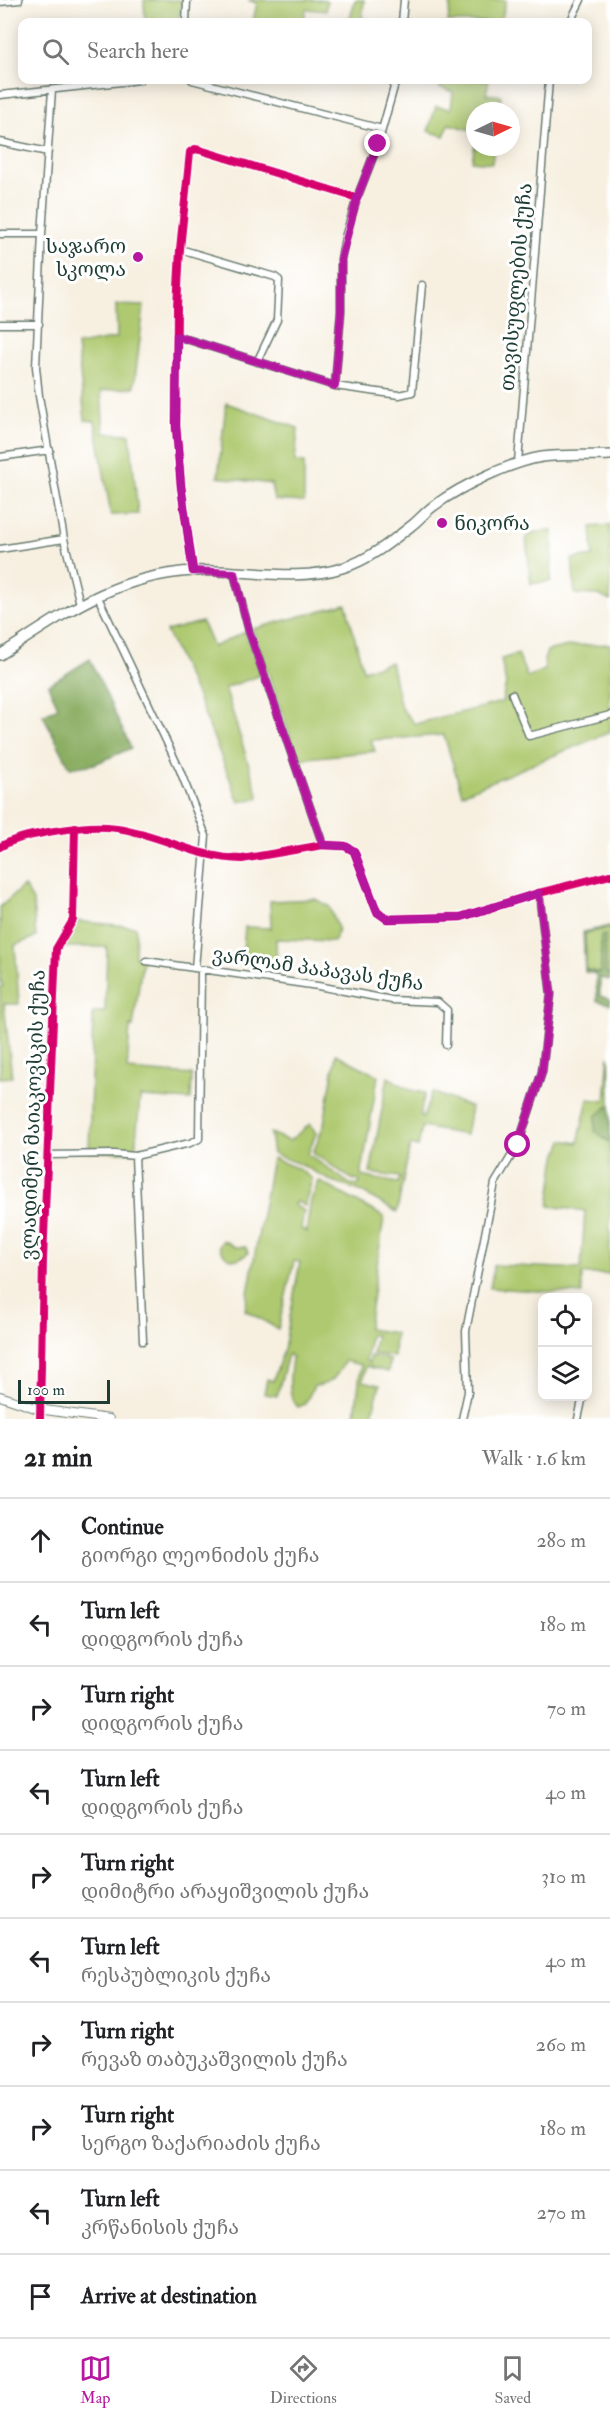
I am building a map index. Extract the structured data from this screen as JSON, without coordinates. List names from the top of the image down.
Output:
{
  "streets": {
    "street": ["თავისუფლების ქუჩა", "ვარლამ პაპავას ქუჩა", "ვლადიმერ მაიაკოვსკის ქუჩა"]
  },
  "places": ["საჯარო სკოლა", "ნიკორა"],
  "scale_bar": "100 m",
  "north": "right",
  "page": {
    "search": "Search here",
    "scale": "100 m",
    "heading": ["21 min", "Walk · 1.6 km"],
    "list": [
      ["Continue", "გიორგი ლეონიძის ქუჩა", "280 m"],
      ["Turn left", "დიდგორის ქუჩა", "180 m"],
      ["Turn right", "დიდგორის ქუჩა", "70 m"],
      ["Turn left", "დიდგორის ქუჩა", "40 m"],
      ["Turn right", "დიმიტრი არაყიშვილის ქუჩა", "310 m"],
      ["Turn left", "რესპუბლიკის ქუჩა", "40 m"],
      ["Turn right", "რევაზ თაბუკაშვილის ქუჩა", "260 m"],
      ["Turn right", "სერგო ზაქარიაძის ქუჩა", "180 m"],
      ["Turn left", "კრწანისის ქუჩა", "270 m"],
      "Arrive at destination"
    ],
    "nav": ["Map", "Directions", "Saved"]
  }
}
